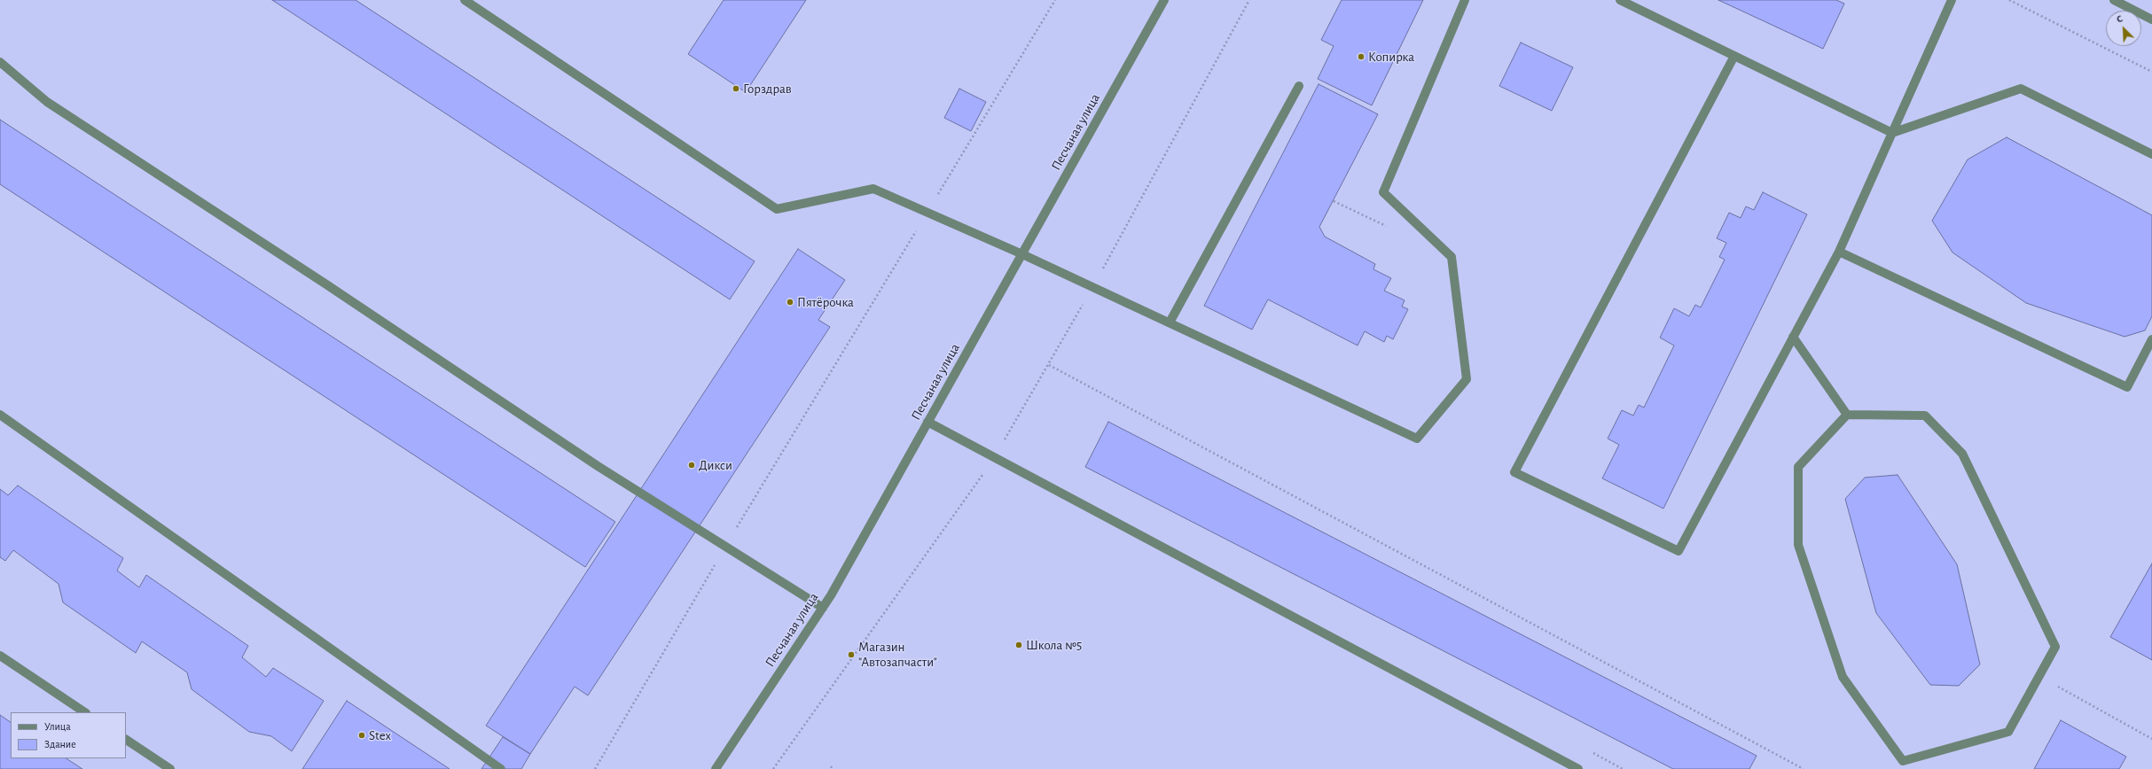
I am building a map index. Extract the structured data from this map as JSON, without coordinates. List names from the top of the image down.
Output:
{
  "streets": {
    "street": ["Песчаная улица"]
  },
  "places": [
    "Копирка",
    "Горздрав",
    "Пятёрочка",
    "Дикси",
    "Школа №5",
    "Магазин \"Автозапчасти\"",
    "Stex"
  ],
  "legend": ["Улица", "Здание"],
  "north": "top left"
}
